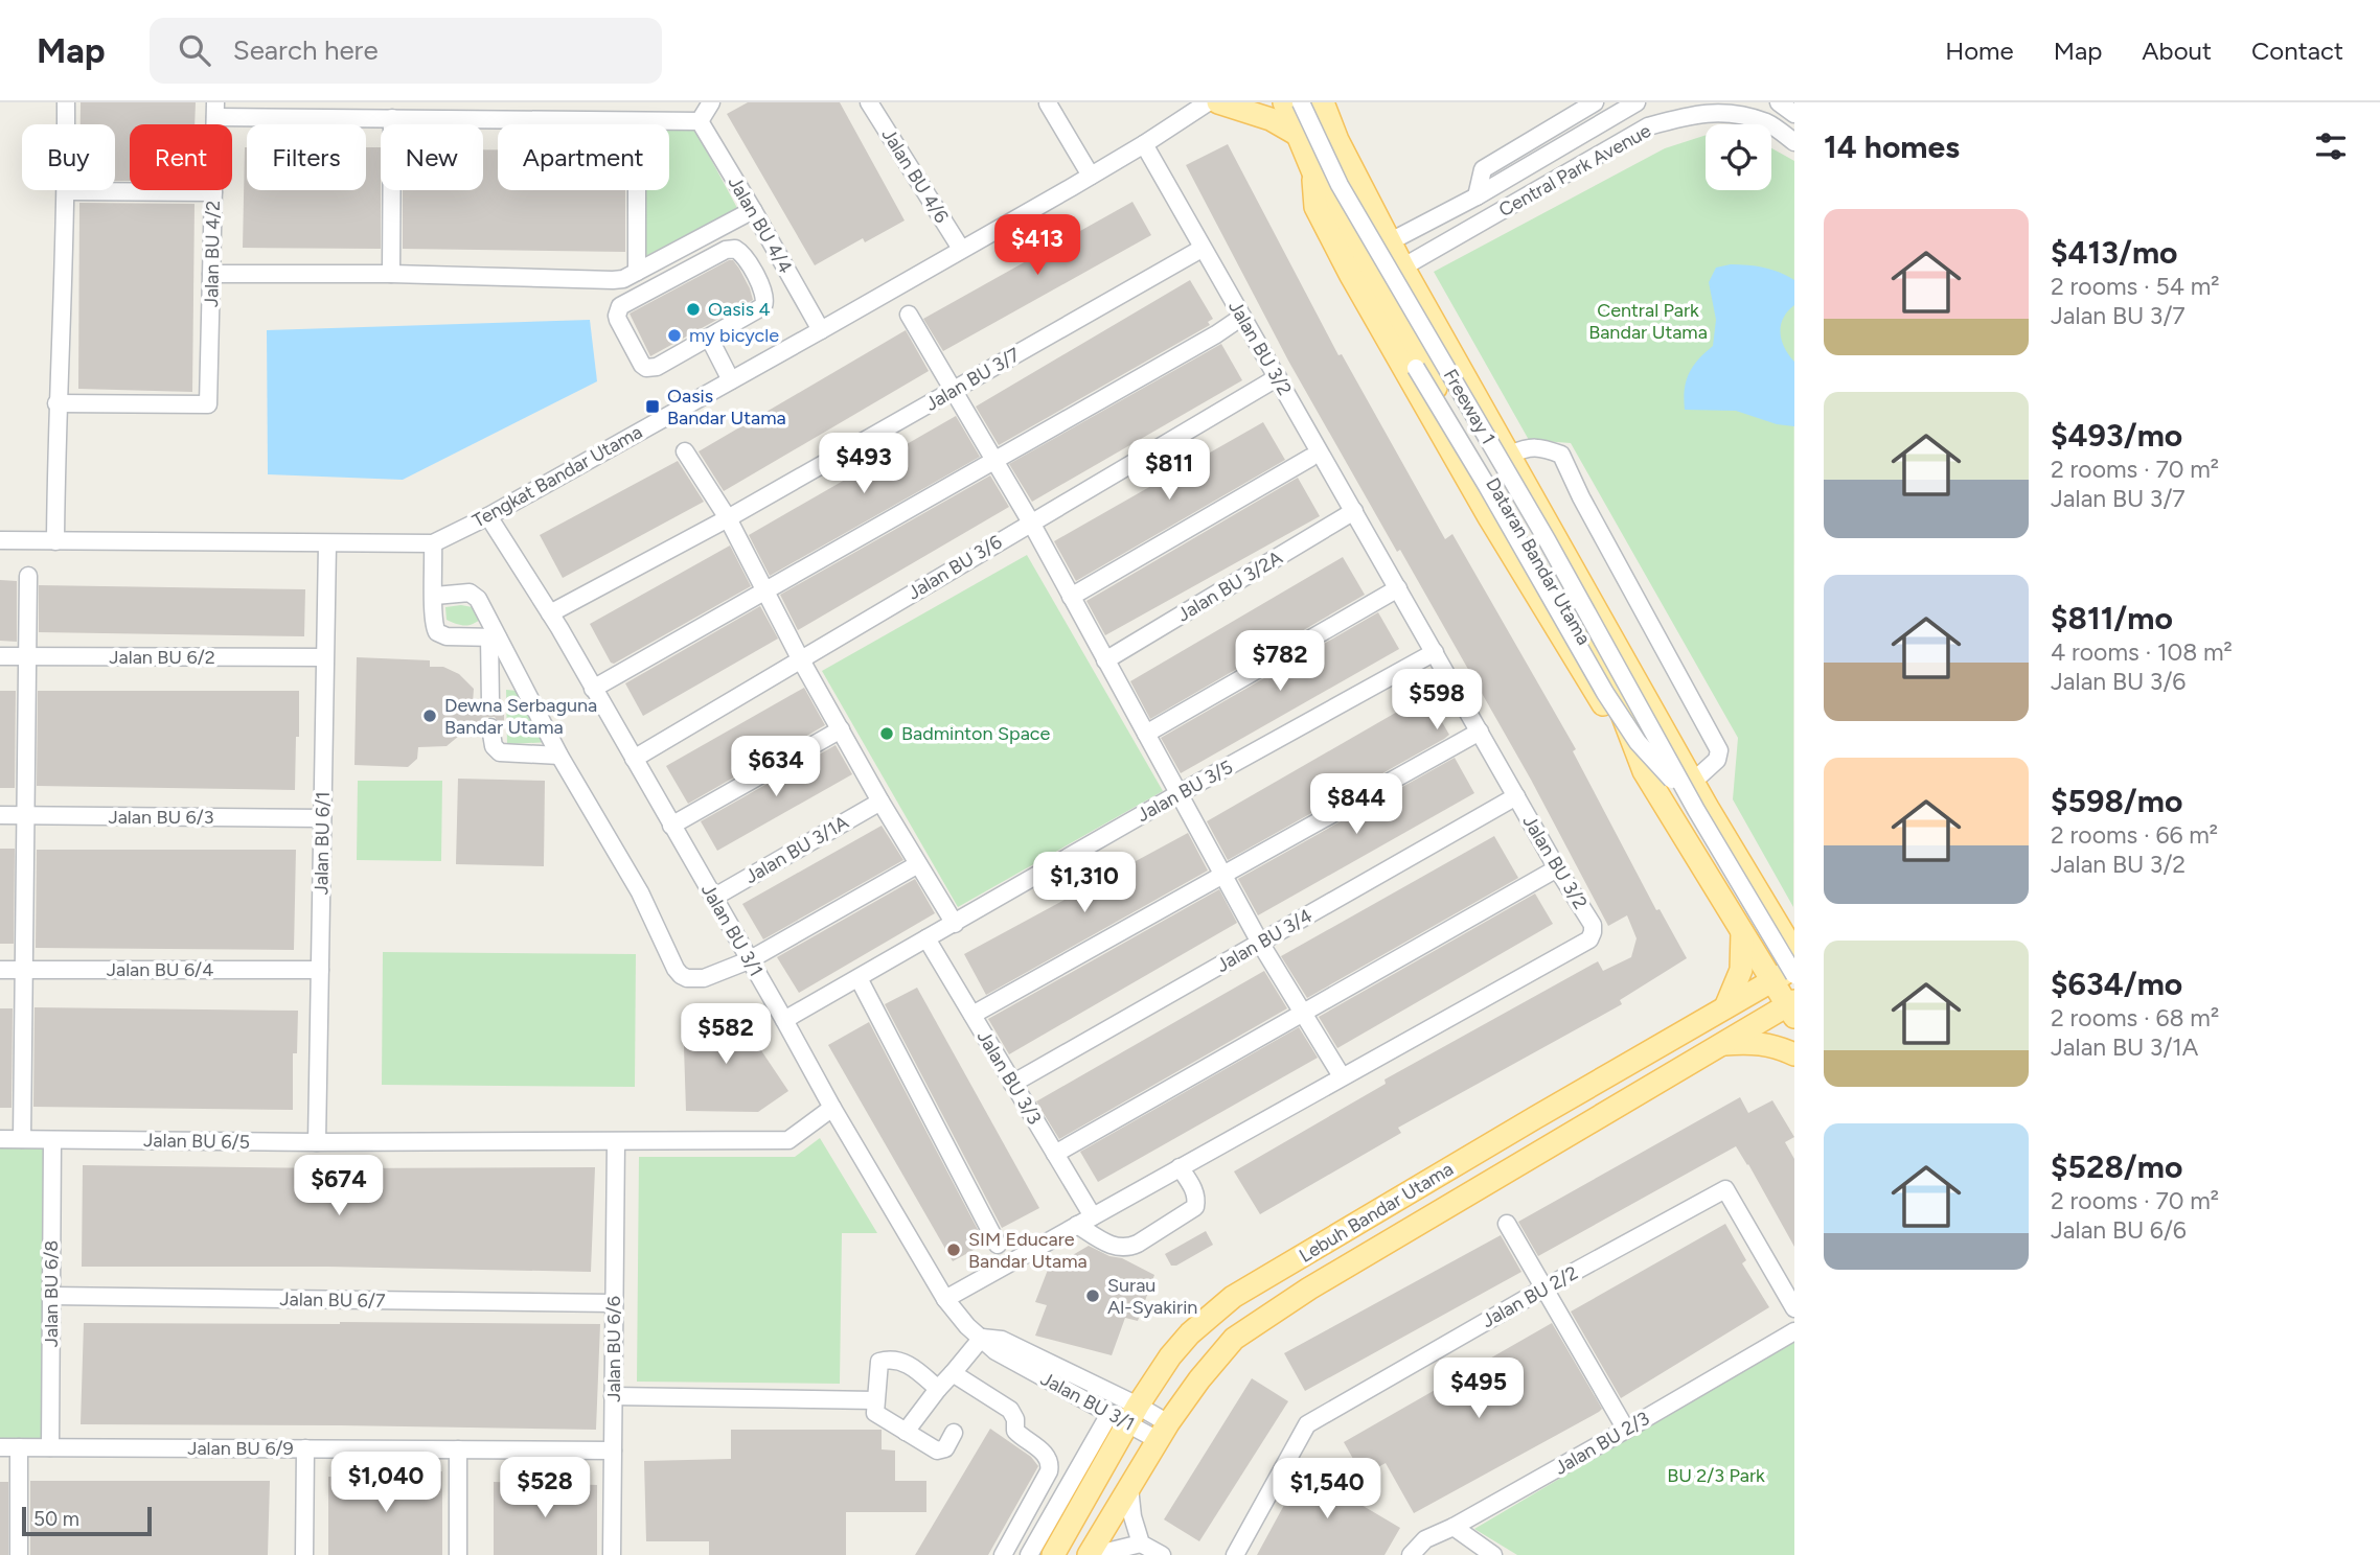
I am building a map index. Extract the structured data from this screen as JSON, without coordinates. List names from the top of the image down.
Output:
{
  "streets": {
    "main road": ["Dataran Bandar Utama", "Lebuh Bandar Utama"],
    "street": [
      "Central Park Avenue",
      "Jalan BU 4/6",
      "Jalan BU 4/4",
      "Jalan BU 4/2",
      "Jalan BU 3/2",
      "Jalan BU 3/7",
      "Freeway 1",
      "Tengkat Bandar Utama",
      "Jalan BU 3/6",
      "Jalan BU 3/2A",
      "Jalan BU 6/2",
      "Jalan BU 3/5",
      "Jalan BU 6/3",
      "Jalan BU 6/1",
      "Jalan BU 3/1A",
      "Jalan BU 3/1",
      "Jalan BU 3/4",
      "Jalan BU 6/4",
      "Jalan BU 3/3",
      "Jalan BU 6/5",
      "Jalan BU 6/8",
      "Jalan BU 2/2",
      "Jalan BU 6/7",
      "Jalan BU 6/6",
      "Jalan BU 2/3",
      "Jalan BU 6/9"
    ]
  },
  "crossings": [
    ["Central Park Avenue", "Dataran Bandar Utama"],
    ["Jalan BU 4/6", "Tengkat Bandar Utama"],
    ["Jalan BU 4/4", "Tengkat Bandar Utama"],
    ["Jalan BU 3/2", "Jalan BU 3/7"],
    ["Jalan BU 3/2", "Tengkat Bandar Utama"],
    ["Jalan BU 3/2", "Jalan BU 3/6"],
    ["Jalan BU 3/2", "Jalan BU 3/2A"],
    ["Jalan BU 3/2", "Jalan BU 3/5"],
    ["Jalan BU 3/2", "Jalan BU 3/1"],
    ["Jalan BU 3/2", "Jalan BU 3/4"],
    ["Jalan BU 3/2", "Jalan BU 3/3"],
    ["Jalan BU 3/7", "Jalan BU 3/1"],
    ["Tengkat Bandar Utama", "Jalan BU 6/1"],
    ["Tengkat Bandar Utama", "Jalan BU 3/1"],
    ["Dataran Bandar Utama", "Lebuh Bandar Utama"],
    ["Jalan BU 3/6", "Jalan BU 3/1"],
    ["Jalan BU 6/2", "Jalan BU 6/1"],
    ["Jalan BU 3/5", "Jalan BU 3/1"],
    ["Jalan BU 3/5", "Jalan BU 3/3"],
    ["Jalan BU 6/3", "Jalan BU 6/1"],
    ["Jalan BU 6/1", "Jalan BU 6/4"],
    ["Jalan BU 6/1", "Jalan BU 6/5"],
    ["Jalan BU 3/1A", "Jalan BU 3/1"],
    ["Jalan BU 3/1", "Jalan BU 6/5"],
    ["Jalan BU 3/1", "Lebuh Bandar Utama"],
    ["Jalan BU 3/4", "Jalan BU 3/3"],
    ["Jalan BU 6/5", "Jalan BU 6/8"],
    ["Jalan BU 6/5", "Jalan BU 6/6"],
    ["Jalan BU 6/8", "Jalan BU 6/7"],
    ["Jalan BU 6/8", "Jalan BU 6/9"],
    ["Jalan BU 6/7", "Jalan BU 6/6"],
    ["Jalan BU 6/6", "Jalan BU 6/9"]
  ],
  "parks": ["Central Park Bandar Utama", "BU 2/3 Park"],
  "places": {
    "other": [
      "Oasis 4",
      "my bicycle",
      "Dewna Serbaguna Bandar Utama",
      "Badminton Space",
      "SIM Educare Bandar Utama",
      "Surau Al-Syakirin"
    ],
    "transit": ["Oasis Bandar Utama"]
  },
  "scale_bar": "50 m",
  "page": {
    "header": "Map",
    "search": "Search here",
    "nav": [
      "Home",
      "Map",
      "About",
      "Contact"
    ],
    "heading": "14 homes",
    "chip": [
      "Buy",
      "Rent",
      "Filters",
      "New",
      "Apartment"
    ],
    "list": [
      {
        "name": "$413/mo",
        "note": "2 rooms · 54 m² · Jalan BU 3/7"
      },
      {
        "name": "$493/mo",
        "note": "2 rooms · 70 m² · Jalan BU 3/7"
      },
      {
        "name": "$811/mo",
        "note": "4 rooms · 108 m² · Jalan BU 3/6"
      },
      {
        "name": "$598/mo",
        "note": "2 rooms · 66 m² · Jalan BU 3/2"
      },
      {
        "name": "$634/mo",
        "note": "2 rooms · 68 m² · Jalan BU 3/1A"
      },
      {
        "name": "$528/mo",
        "note": "2 rooms · 70 m² · Jalan BU 6/6"
      }
    ],
    "price": [
      "$413",
      "$493",
      "$811",
      "$782",
      "$598",
      "$634",
      "$844",
      "$1,310",
      "$582",
      "$674",
      "$495",
      "$1,040",
      "$528",
      "$1,540"
    ],
    "scale": "50 m"
  }
}
